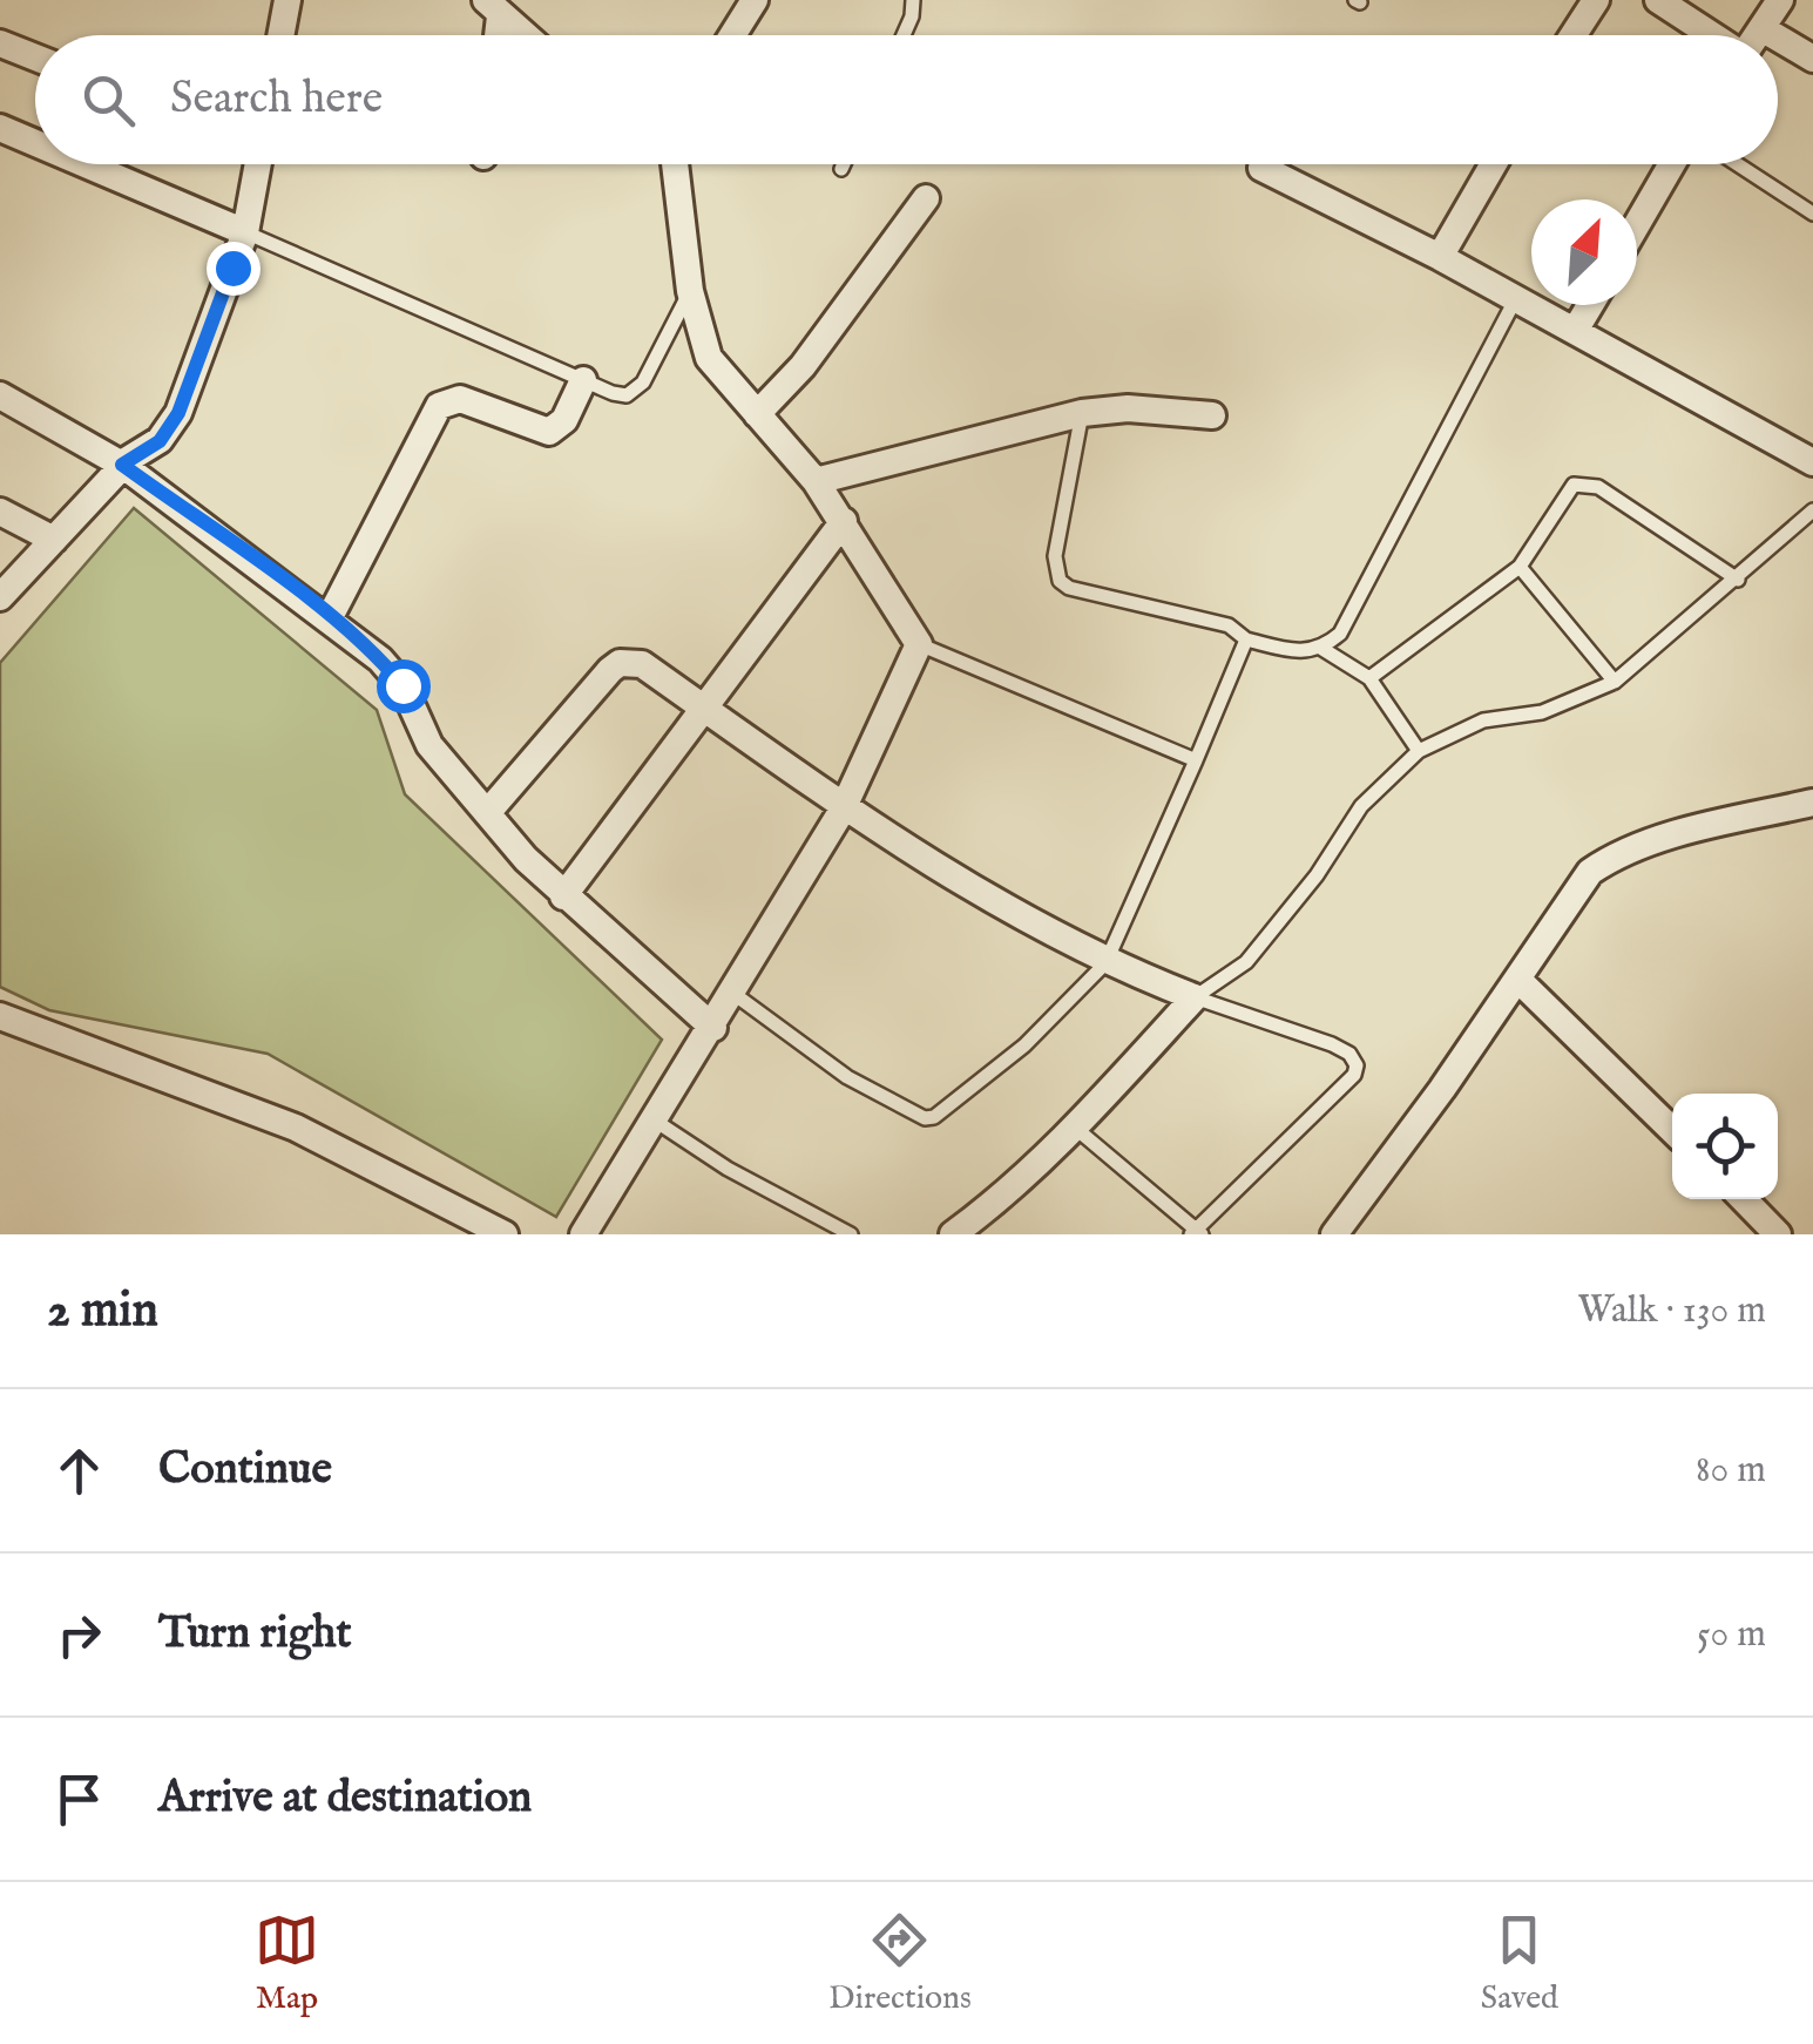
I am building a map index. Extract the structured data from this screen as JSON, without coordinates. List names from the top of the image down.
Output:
{
  "north": "top right",
  "page": {
    "search": "Search here",
    "heading": ["2 min", "Walk · 130 m"],
    "list": [
      ["Continue", "80 m"],
      ["Turn right", "50 m"],
      "Arrive at destination"
    ],
    "nav": ["Map", "Directions", "Saved"]
  }
}
